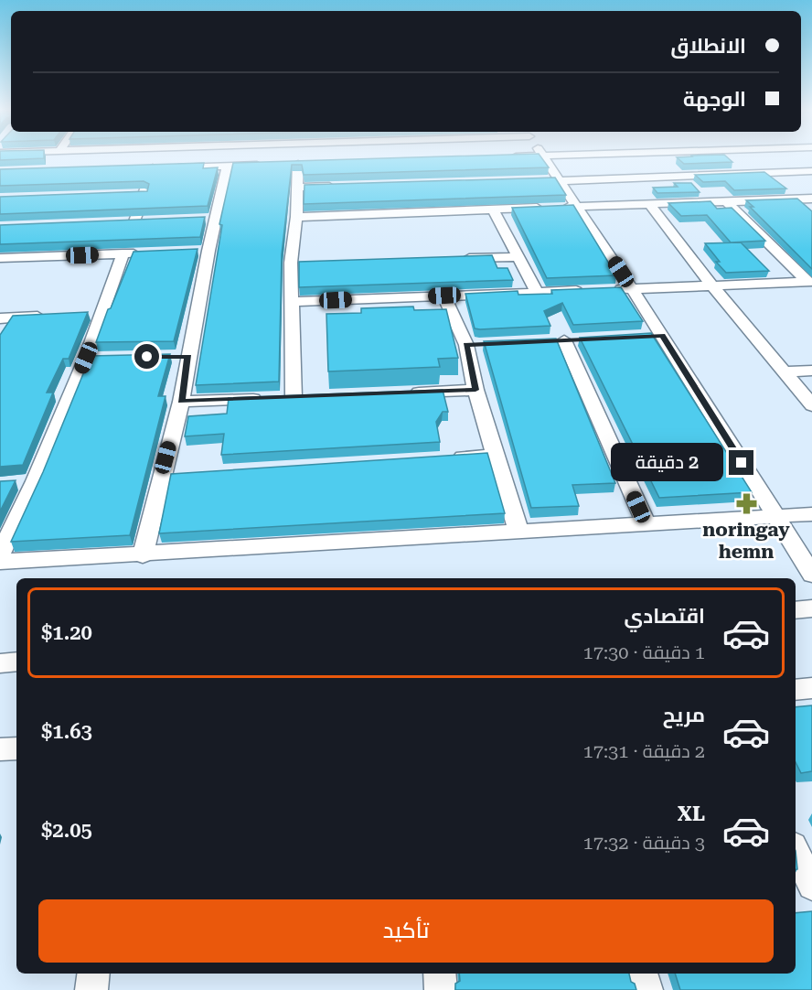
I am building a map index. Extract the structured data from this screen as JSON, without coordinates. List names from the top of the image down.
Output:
{
  "places": {
    "pharmacy": ["noringay hemn"]
  },
  "page": {
    "banner": ["الانطلاق", "الوجهة"],
    "bubble": "2 دقيقة",
    "list": [
      {
        "name": "اقتصادي",
        "note": "1 دقيقة · 17:30",
        "value": "$1.20"
      },
      {
        "name": "مريح",
        "note": "2 دقيقة · 17:31",
        "value": "$1.63"
      },
      {
        "name": "XL",
        "note": "3 دقيقة · 17:32",
        "value": "$2.05"
      }
    ],
    "buttons": "تأكيد"
  }
}
